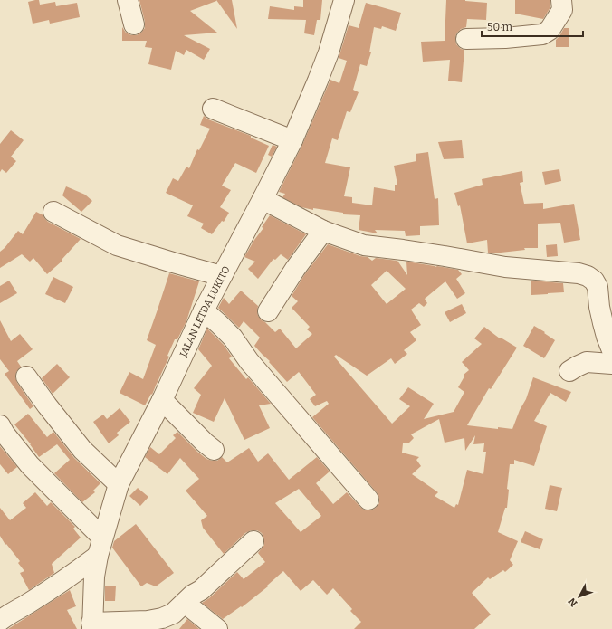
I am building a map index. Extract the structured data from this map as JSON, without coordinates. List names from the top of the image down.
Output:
{
  "streets": {
    "street": ["JALAN LETDA LUKITO"]
  },
  "scale_bar": "50 m",
  "north": "bottom left"
}
